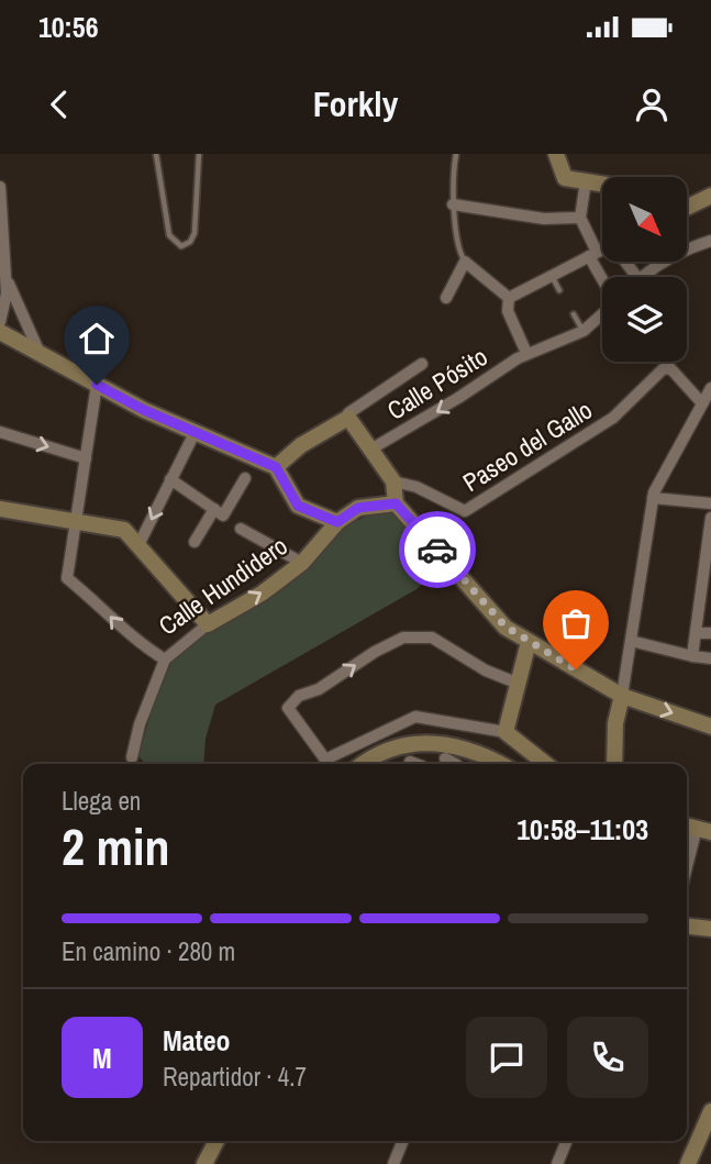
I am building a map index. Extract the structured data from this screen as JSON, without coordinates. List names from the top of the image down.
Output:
{
  "streets": {
    "street": ["Calle Pósito", "Paseo del Gallo", "Calle Hundidero"]
  },
  "north": "bottom right",
  "page": {
    "status": "10:56",
    "header": "Forkly",
    "heading": ["2 min", "Llega en", "10:58–11:03"],
    "panel": ["Mateo", "Repartidor · 4.7"],
    "bar": "En camino · 280 m",
    "round": "M"
  }
}
